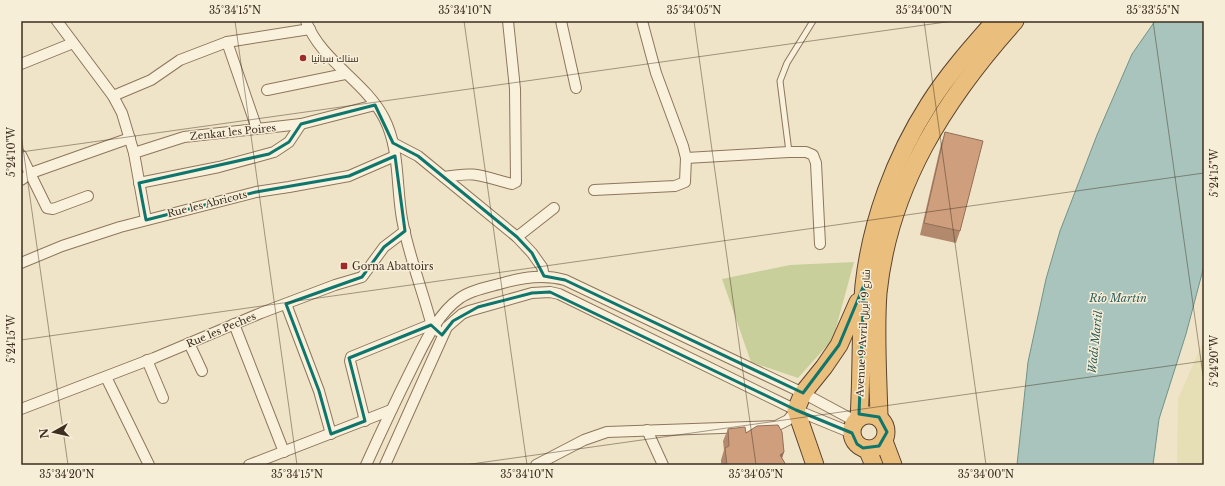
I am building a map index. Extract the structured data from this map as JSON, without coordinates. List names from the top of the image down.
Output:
{
  "streets": {
    "highway": ["Avenue 9 Avril شارع 9 أبريل"],
    "street": ["Zenkat les Poires", "Rue les Abricots", "Rue les Peches"]
  },
  "water": ["Río Martín", "Wadi Martil"],
  "places": {
    "other": ["سناك سبانيا"],
    "transit": ["Gorna Abattoirs"]
  },
  "north": "left",
  "coordinates": [
    "35°34'15\"N",
    "35°34'10\"N",
    "35°34'05\"N",
    "35°34'00\"N",
    "35°33'55\"N",
    "5°24'10\"W",
    "5°24'15\"W",
    "5°24'20\"W",
    "35°34'20\"N"
  ]
}
